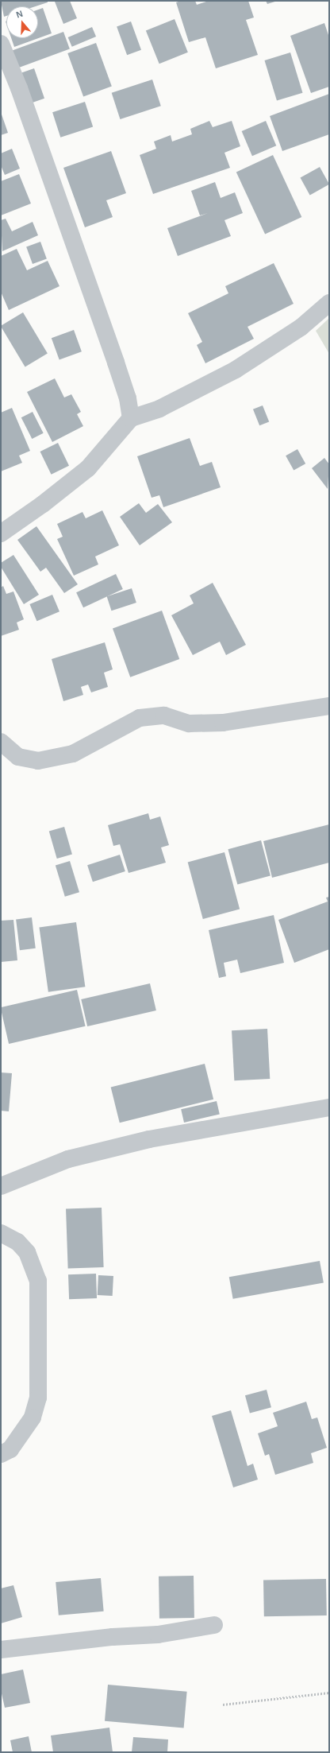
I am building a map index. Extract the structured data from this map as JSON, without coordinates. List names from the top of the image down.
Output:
{
  "north": "top"
}
